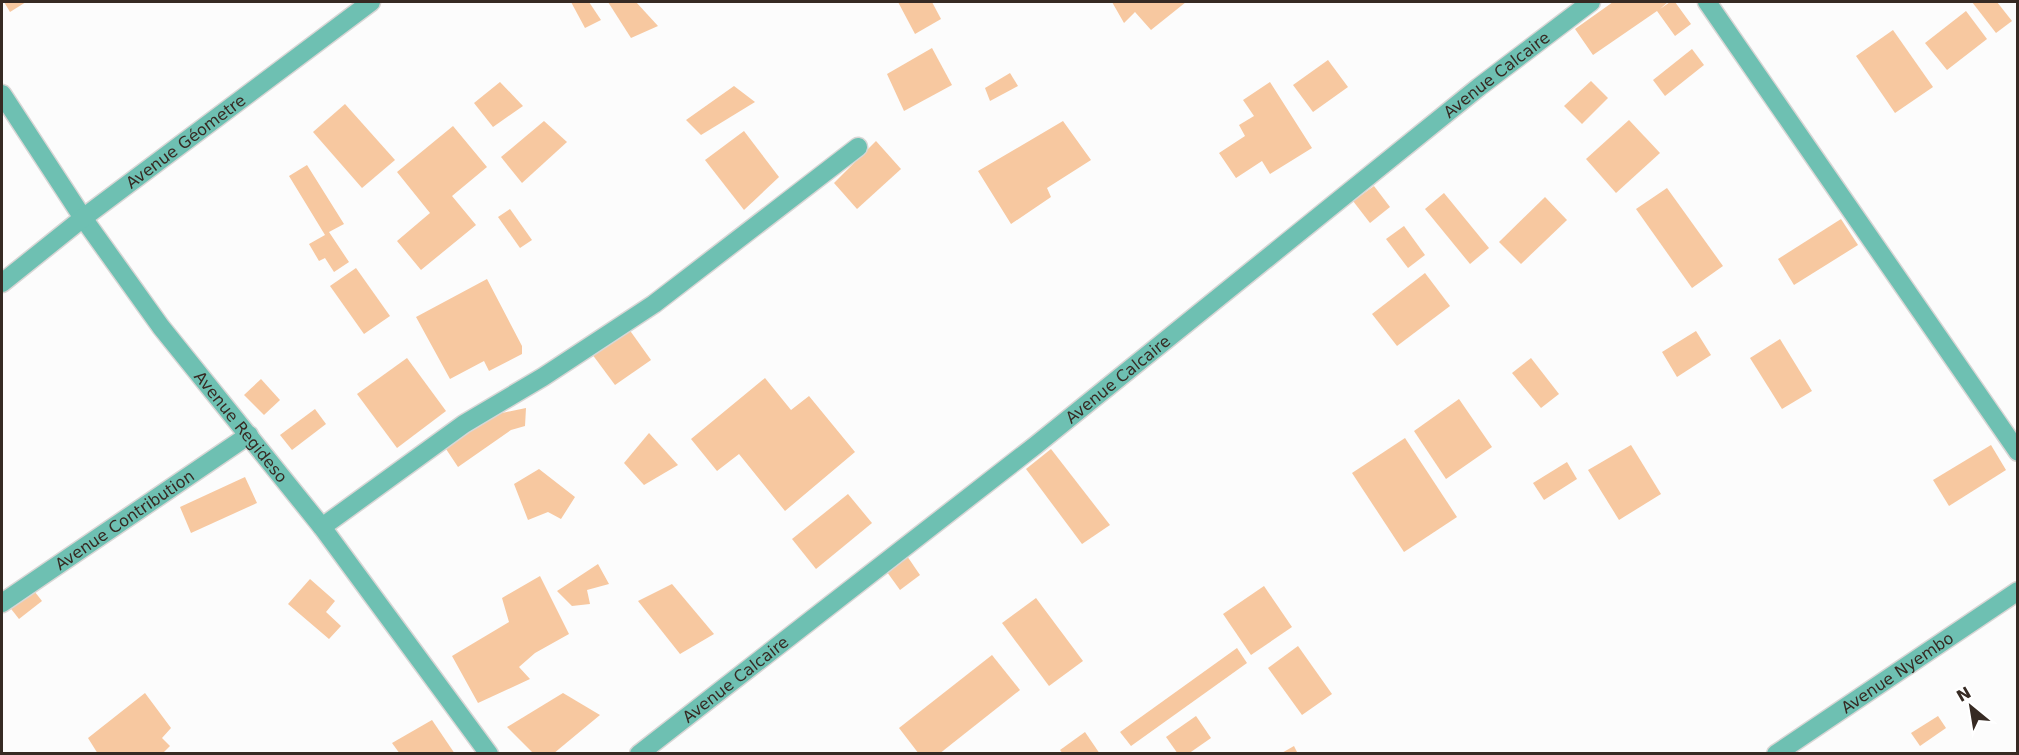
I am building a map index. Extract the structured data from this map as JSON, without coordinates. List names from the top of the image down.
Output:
{
  "streets": {
    "street": [
      "Avenue Calcaire",
      "Avenue Géometre",
      "Avenue Regideso",
      "Avenue Contribution",
      "Avenue Nyembo"
    ]
  },
  "crossings": [
    ["Avenue Géometre", "Avenue Regideso"],
    ["Avenue Regideso", "Avenue Contribution"]
  ],
  "north": "top left"
}
